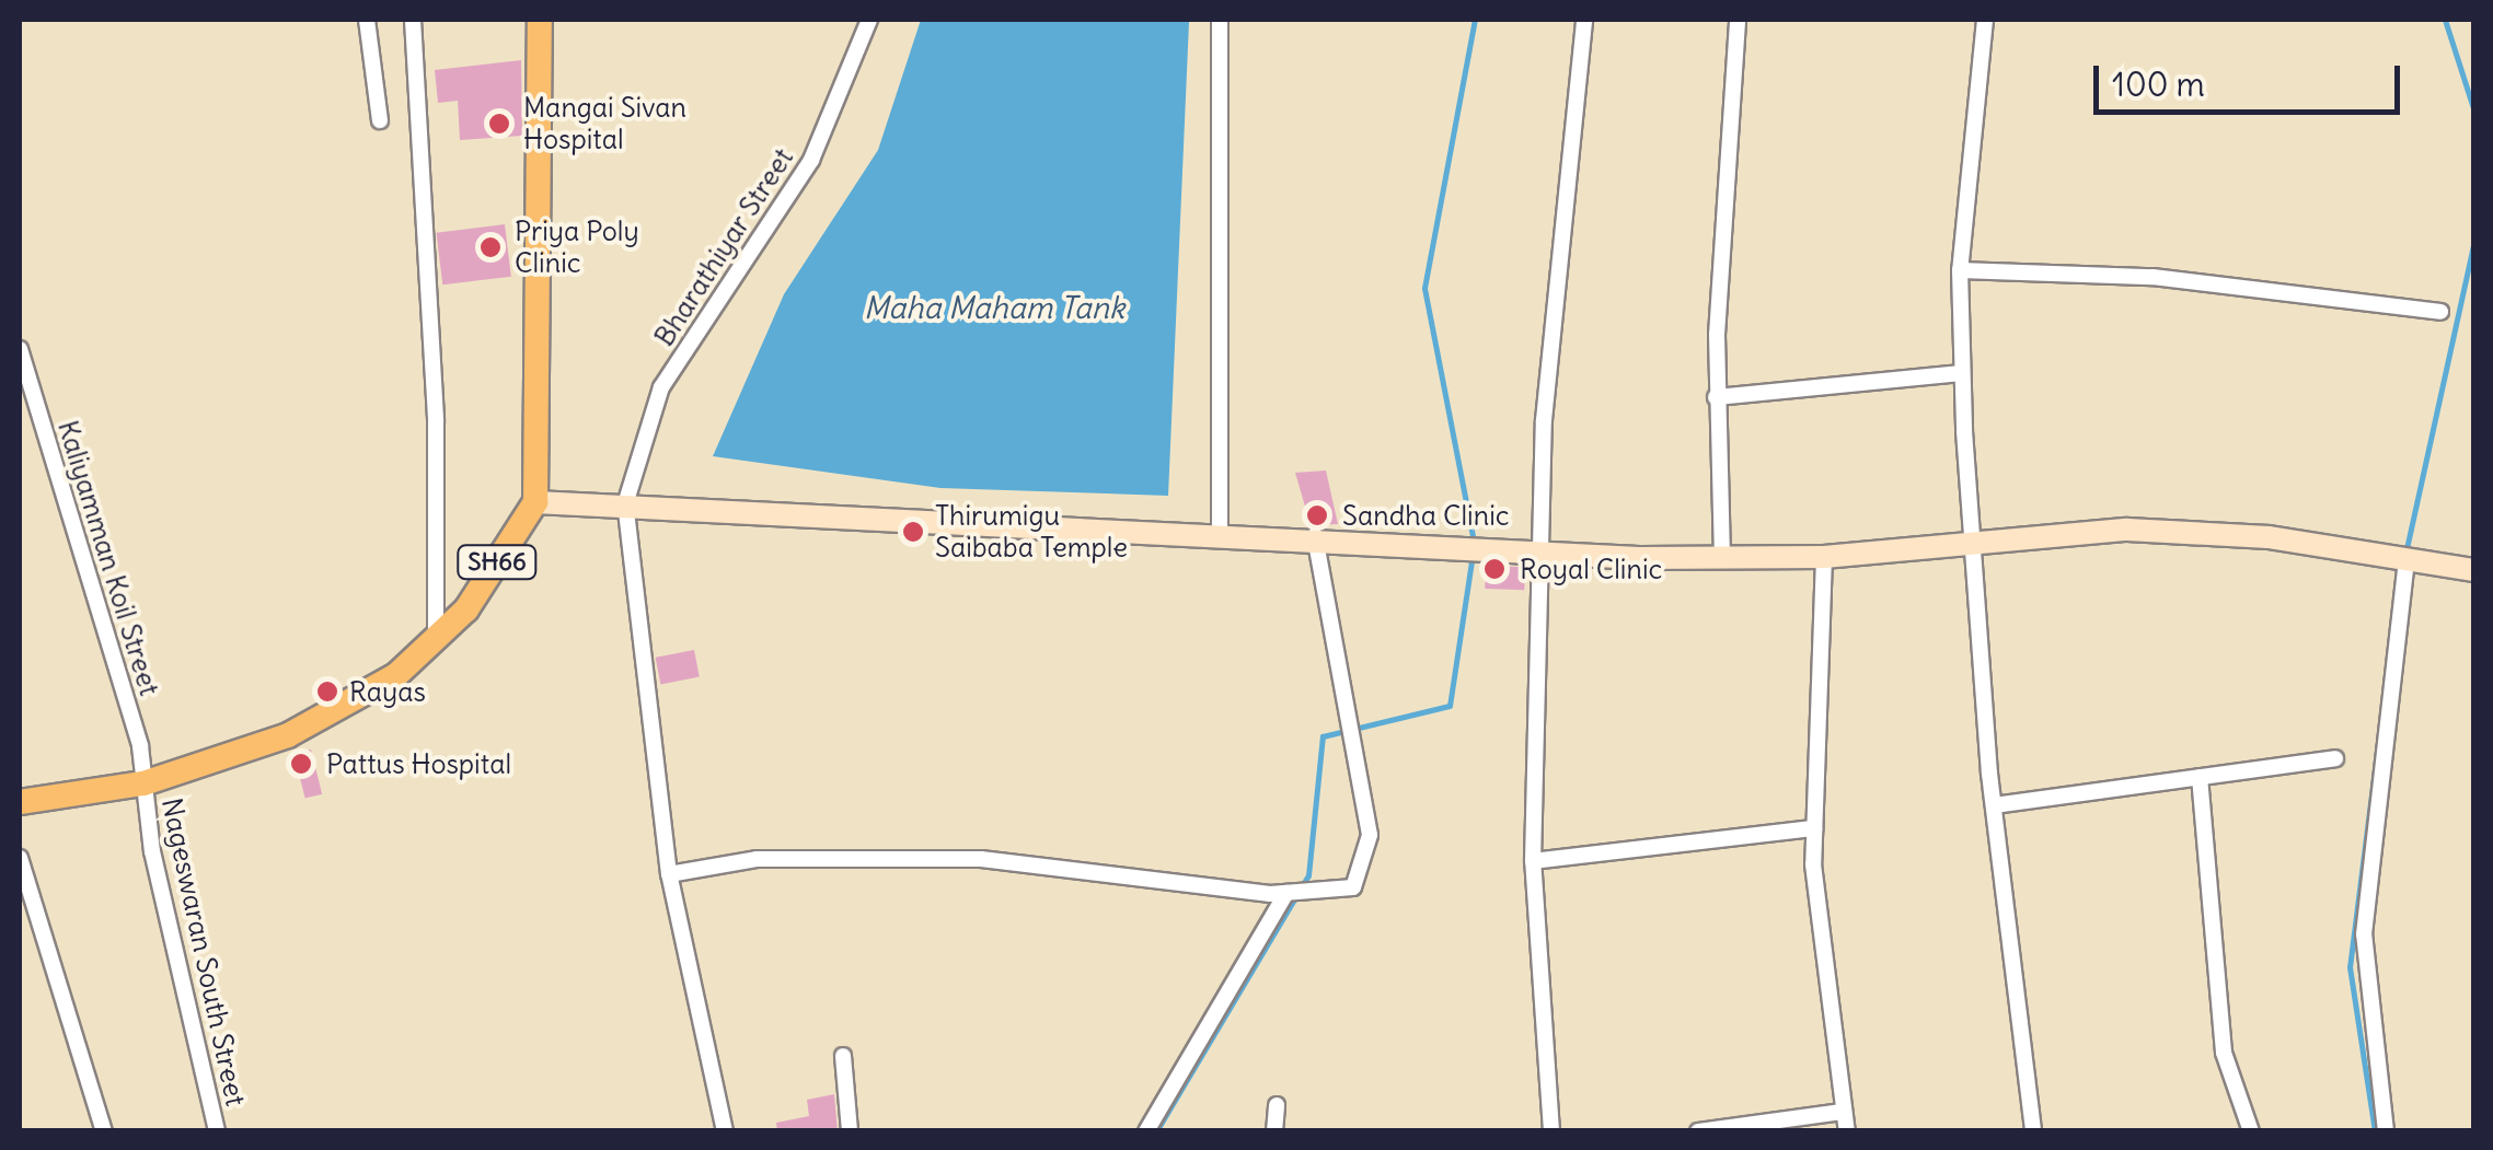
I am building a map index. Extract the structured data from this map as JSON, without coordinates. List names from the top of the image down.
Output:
{
  "streets": {
    "main road": ["SH66"],
    "street": ["Bharathiyar Street", "Kaliyamman Koil Street", "Nageswaran South Street"]
  },
  "crossings": [
    ["Kaliyamman Koil Street", "SH66"],
    ["Kaliyamman Koil Street", "Nageswaran South Street"],
    ["SH66", "Nageswaran South Street"]
  ],
  "water": ["Maha Maham Tank"],
  "places": [
    "Mangai Sivan Hospital",
    "Priya Poly Clinic",
    "Sandha Clinic",
    "Thirumigu Saibaba Temple",
    "Royal Clinic",
    "Rayas",
    "Pattus Hospital"
  ],
  "scale_bar": "100 m"
}
